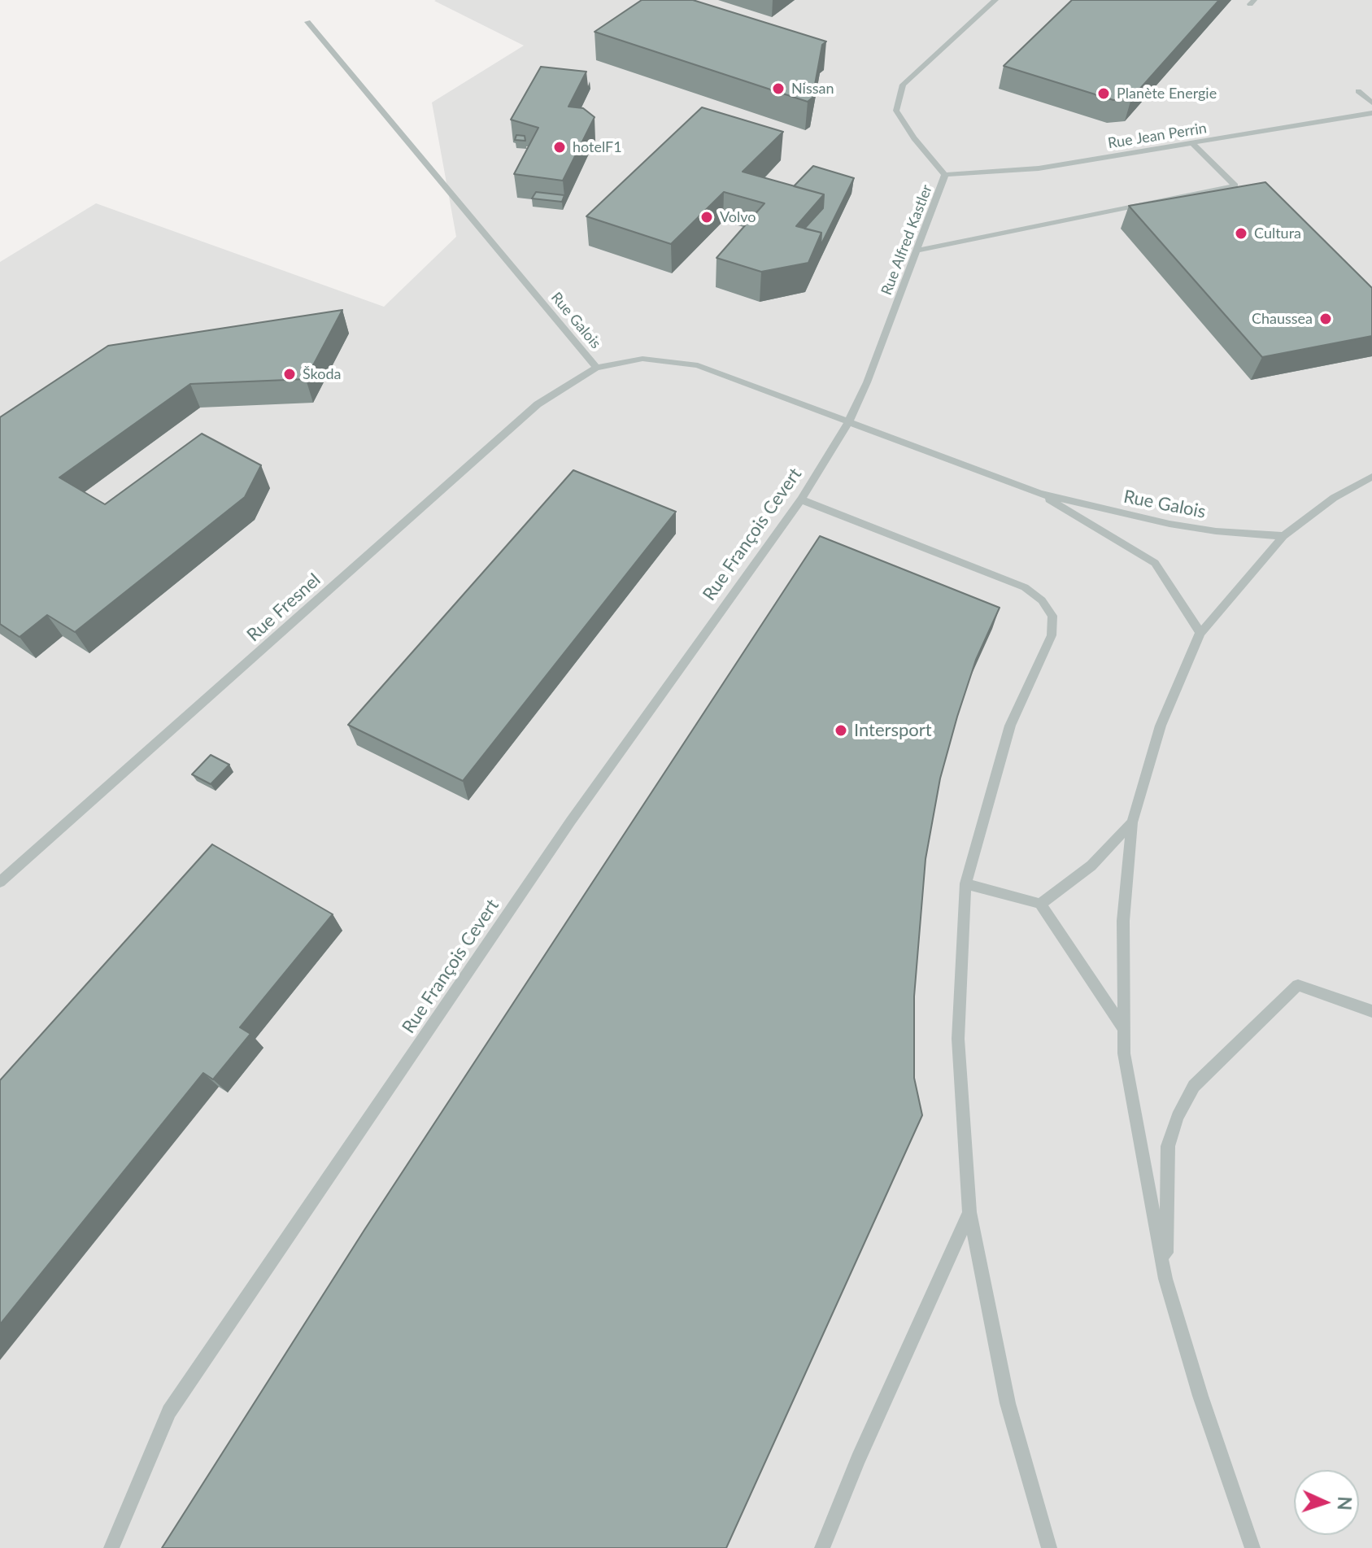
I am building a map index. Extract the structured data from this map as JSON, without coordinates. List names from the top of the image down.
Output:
{
  "streets": {
    "street": [
      "Rue Jean Perrin",
      "Rue Alfred Kastler",
      "Rue Galois",
      "Rue François Cevert",
      "Rue Fresnel"
    ]
  },
  "crossings": [
    ["Rue Jean Perrin", "Rue Alfred Kastler"],
    ["Rue Alfred Kastler", "Rue Galois"],
    ["Rue Alfred Kastler", "Rue François Cevert"],
    ["Rue Galois", "Rue François Cevert"],
    ["Rue Galois", "Rue Fresnel"]
  ],
  "places": [
    "Nissan",
    "Planète Energie",
    "hotelF1",
    "Volvo",
    "Cultura",
    "Chaussea",
    "Škoda",
    "Intersport"
  ],
  "north": "right"
}
